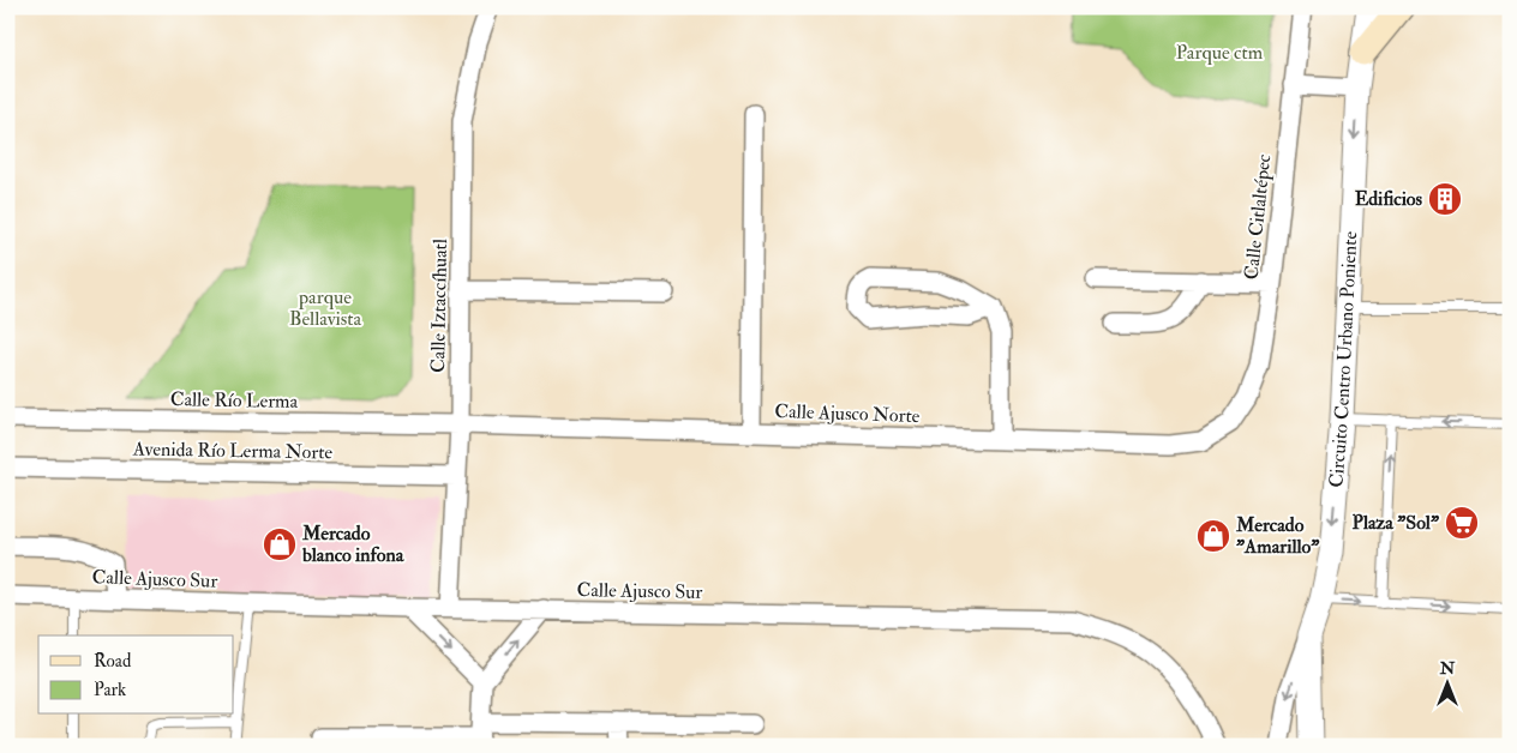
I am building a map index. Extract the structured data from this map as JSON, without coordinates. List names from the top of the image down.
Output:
{
  "streets": {
    "street": [
      "Calle Citlaltépec",
      "Calle Iztaccíhuatl",
      "Circuito Centro Urbano Poniente",
      "Calle Río Lerma",
      "Calle Ajusco Norte",
      "Avenida Río Lerma Norte",
      "Calle Ajusco Sur"
    ]
  },
  "crossings": [
    ["Calle Citlaltépec", "Calle Ajusco Norte"],
    ["Calle Iztaccíhuatl", "Calle Río Lerma"],
    ["Calle Iztaccíhuatl", "Calle Ajusco Norte"],
    ["Calle Iztaccíhuatl", "Avenida Río Lerma Norte"],
    ["Calle Iztaccíhuatl", "Calle Ajusco Sur"],
    ["Calle Río Lerma", "Calle Ajusco Norte"]
  ],
  "one_way": ["Circuito Centro Urbano Poniente"],
  "parks": ["Parque ctm", "parque Bellavista"],
  "places": {
    "building": ["Edificios"],
    "supermarket": ["Plaza \"Sol\""],
    "shop": ["Mercado \"Amarillo\"", "Mercado blanco infona"]
  },
  "legend": ["Road", "Park"],
  "north": "top"
}
